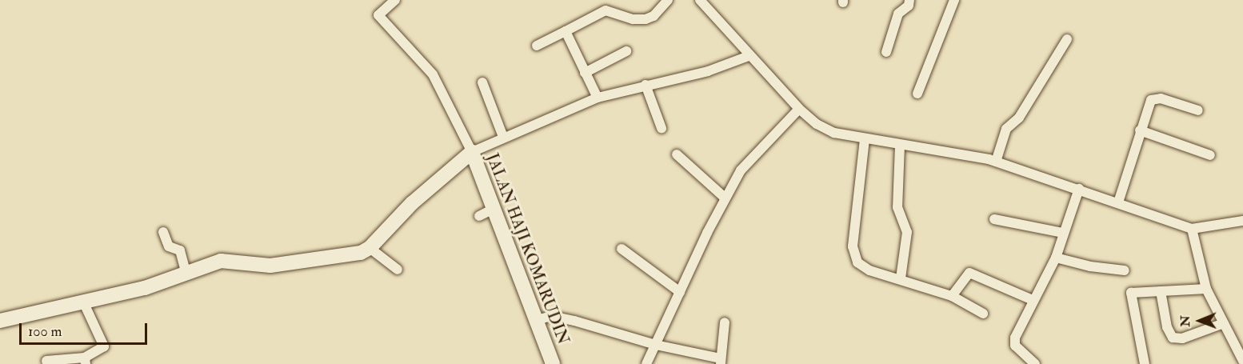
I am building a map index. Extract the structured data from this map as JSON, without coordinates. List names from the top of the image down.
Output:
{
  "streets": {
    "street": ["JALAN HAJI KOMARUDIN"]
  },
  "scale_bar": "100 m",
  "north": "left"
}
